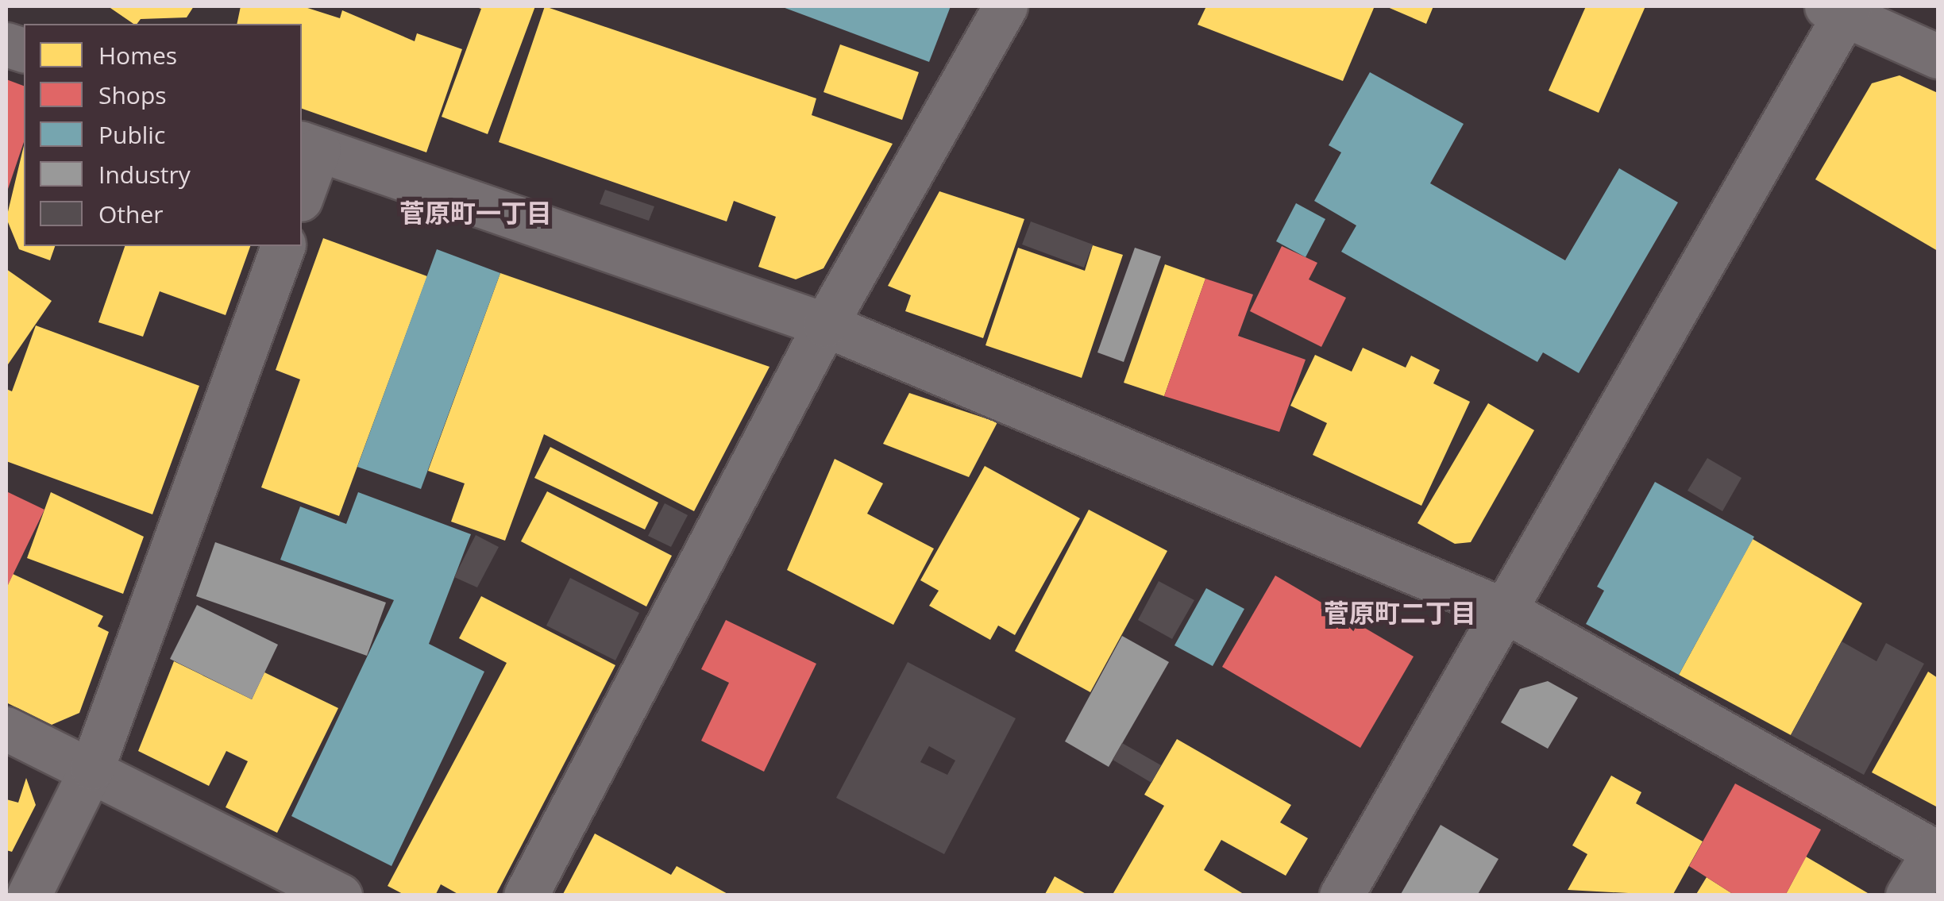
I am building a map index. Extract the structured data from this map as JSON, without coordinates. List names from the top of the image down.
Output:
{
  "districts": ["菅原町一丁目", "菅原町二丁目"],
  "legend": [
    "Homes",
    "Shops",
    "Public",
    "Industry",
    "Other"
  ]
}
